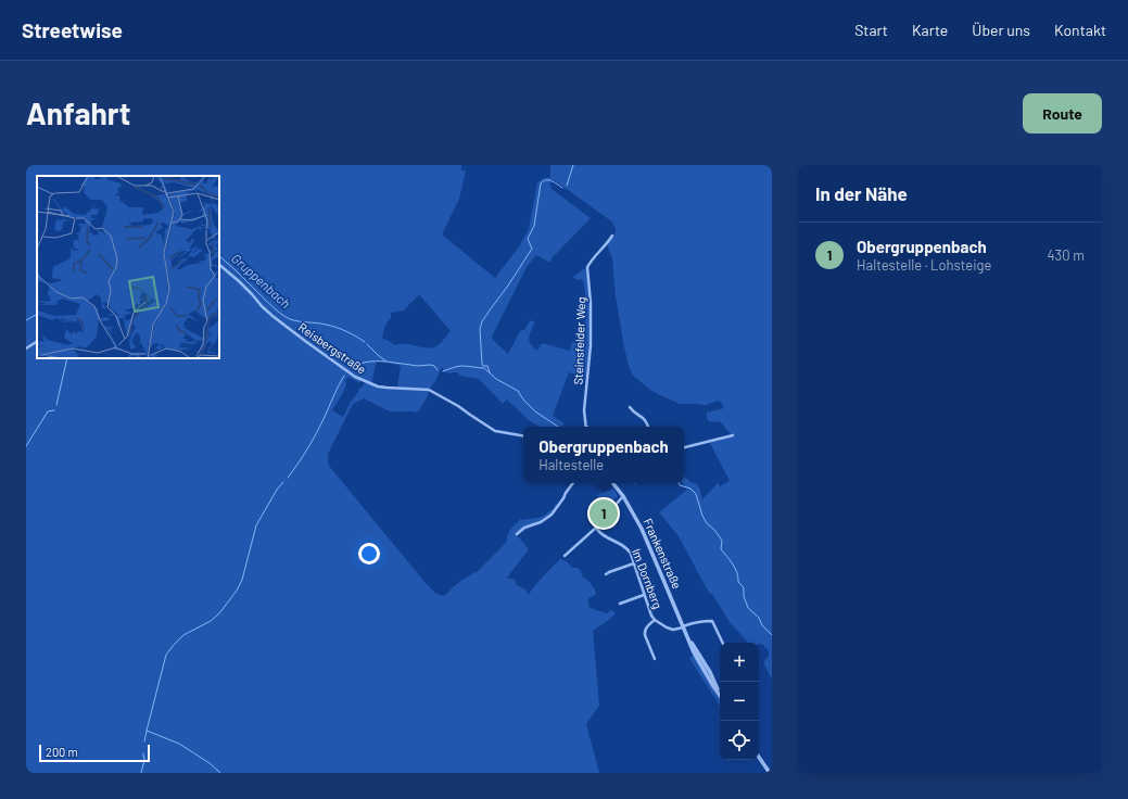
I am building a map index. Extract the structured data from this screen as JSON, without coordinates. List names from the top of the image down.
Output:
{
  "streets": {
    "street": [
      "Steinsfelder Weg",
      "Reisbergstraße",
      "Frankenstraße",
      "Im Dornberg"
    ]
  },
  "crossings": [
    ["Frankenstraße", "Im Dornberg"]
  ],
  "water": ["Gruppenbach"],
  "scale_bar": "200 m",
  "page": {
    "header": "Streetwise",
    "nav": [
      "Start",
      "Karte",
      "Über uns",
      "Kontakt"
    ],
    "buttons": "Route",
    "title": "Anfahrt",
    "heading": "In der Nähe",
    "list": [
      {
        "mark": "1",
        "name": "Obergruppenbach",
        "note": "Haltestelle · Lohsteige",
        "value": "430 m"
      }
    ],
    "popup": ["Obergruppenbach", "Haltestelle"],
    "pins": "1",
    "map_buttons": ["+", "−"],
    "scale": "200 m"
  }
}
